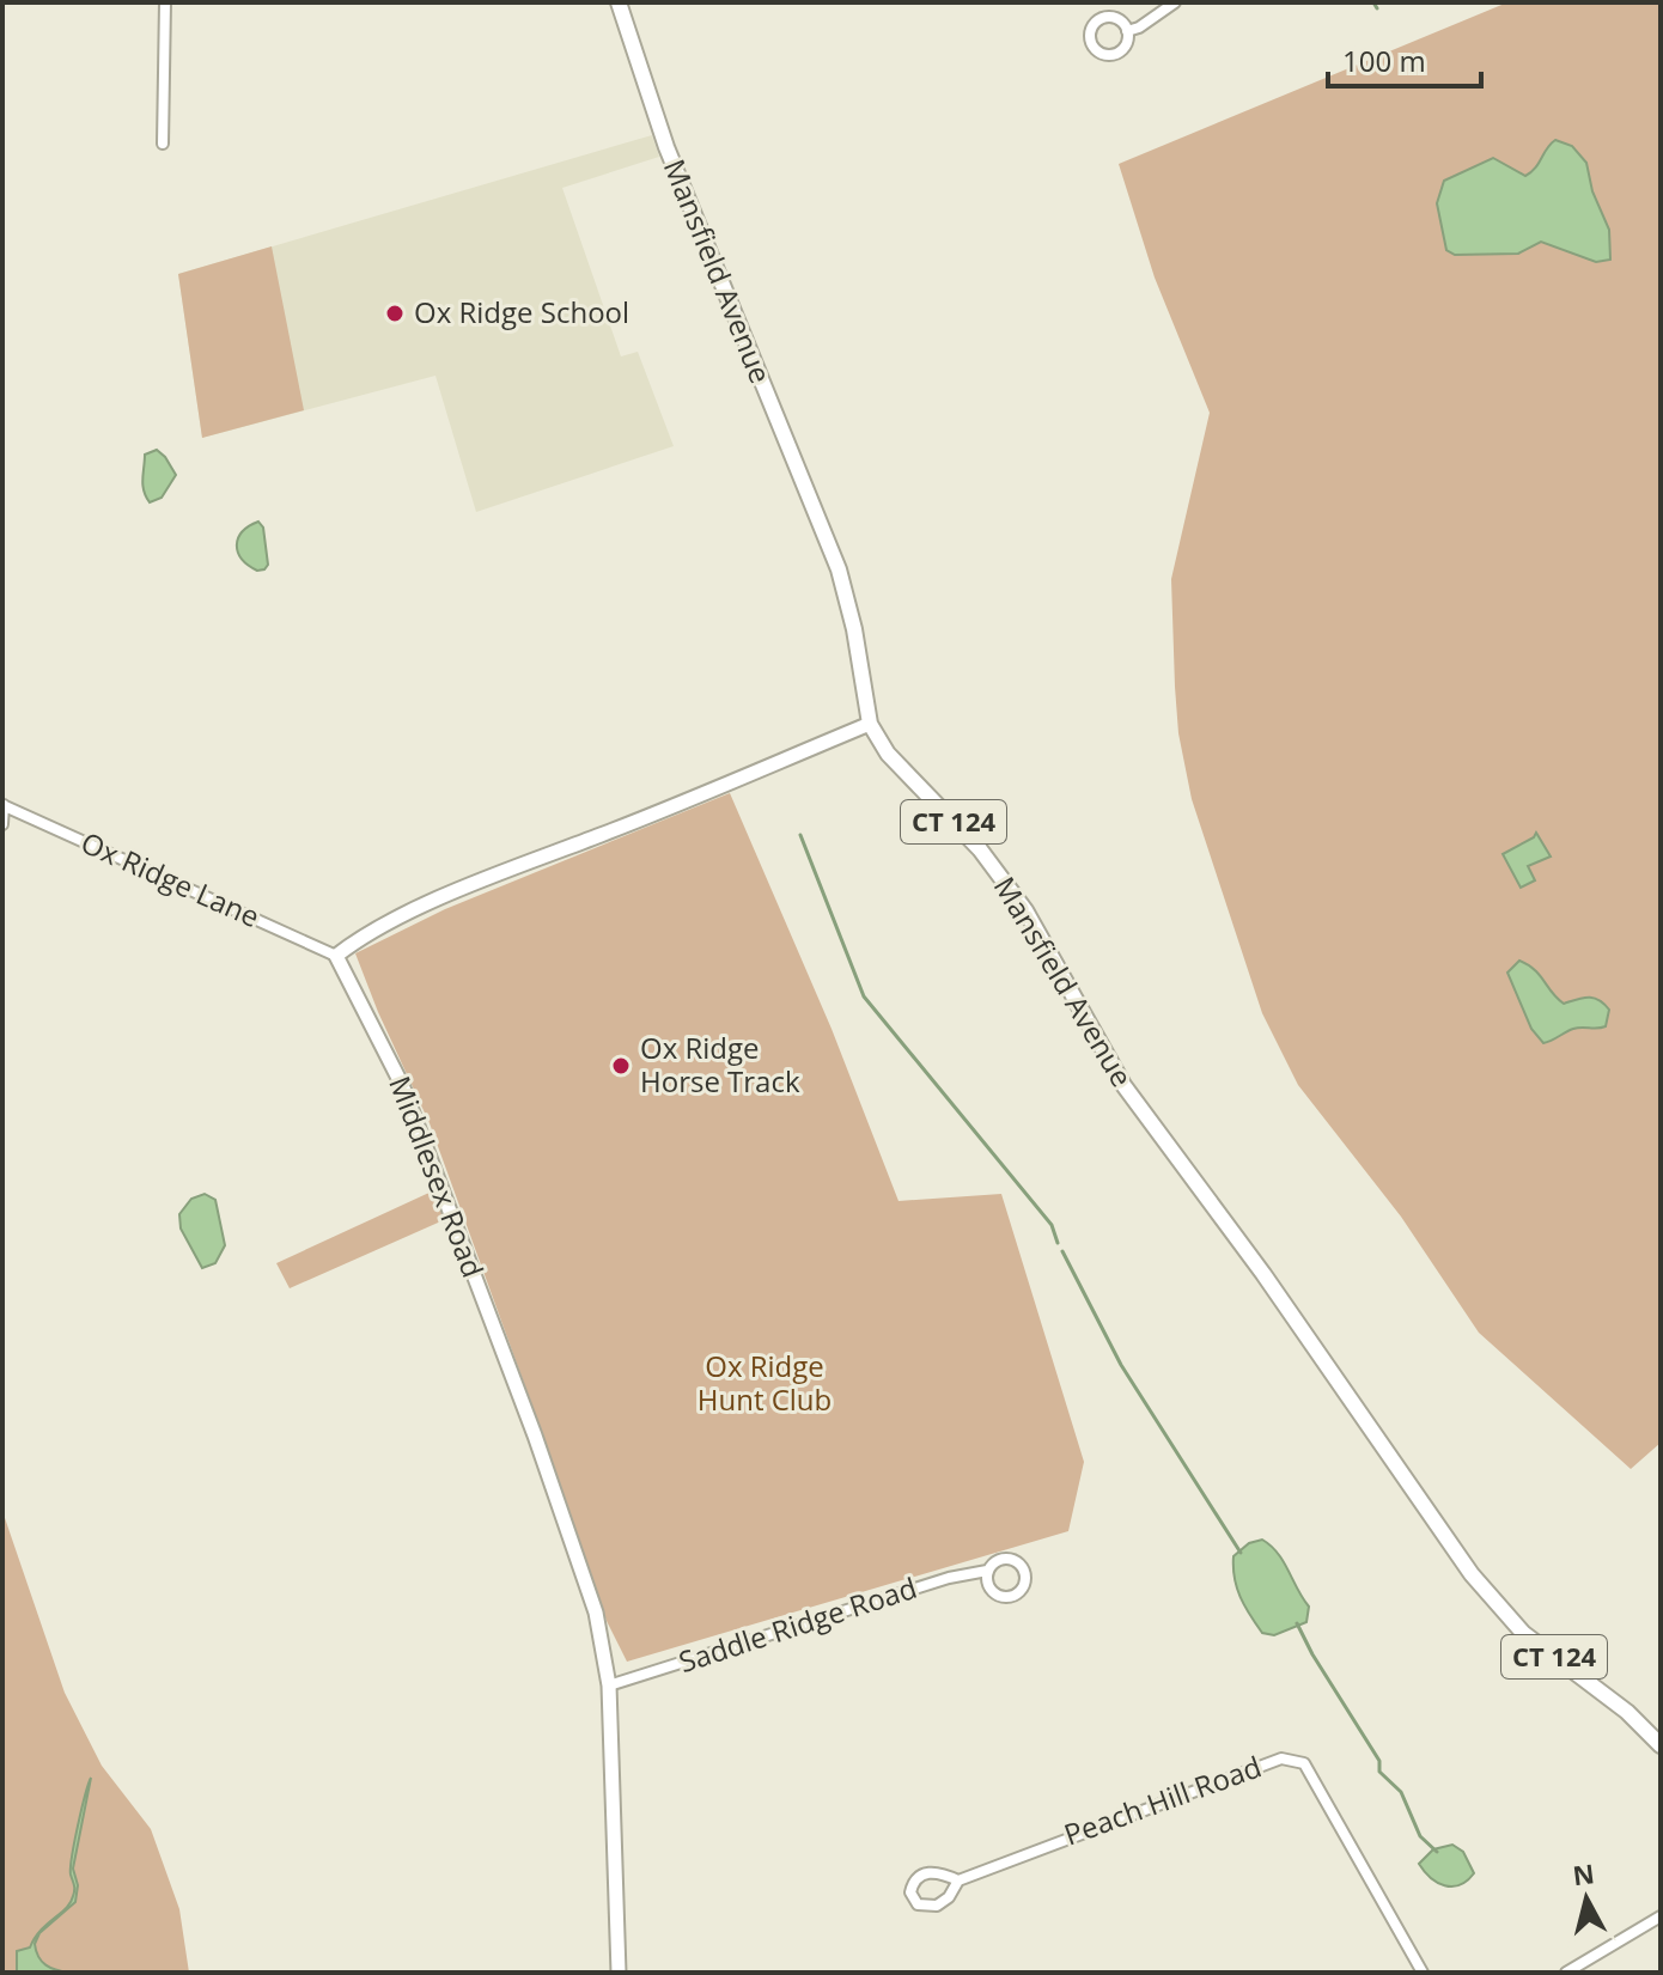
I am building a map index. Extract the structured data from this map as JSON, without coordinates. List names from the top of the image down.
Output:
{
  "streets": {
    "main road": ["Mansfield Avenue", "CT 124", "Middlesex Road"],
    "street": ["Ox Ridge Lane", "Saddle Ridge Road", "Peach Hill Road"]
  },
  "crossings": [
    ["Ox Ridge Lane", "Middlesex Road"],
    ["Middlesex Road", "Saddle Ridge Road"]
  ],
  "parks": ["Ox Ridge Hunt Club"],
  "places": ["Ox Ridge School", "Ox Ridge Horse Track"],
  "scale_bar": "100 m",
  "north": "top"
}
